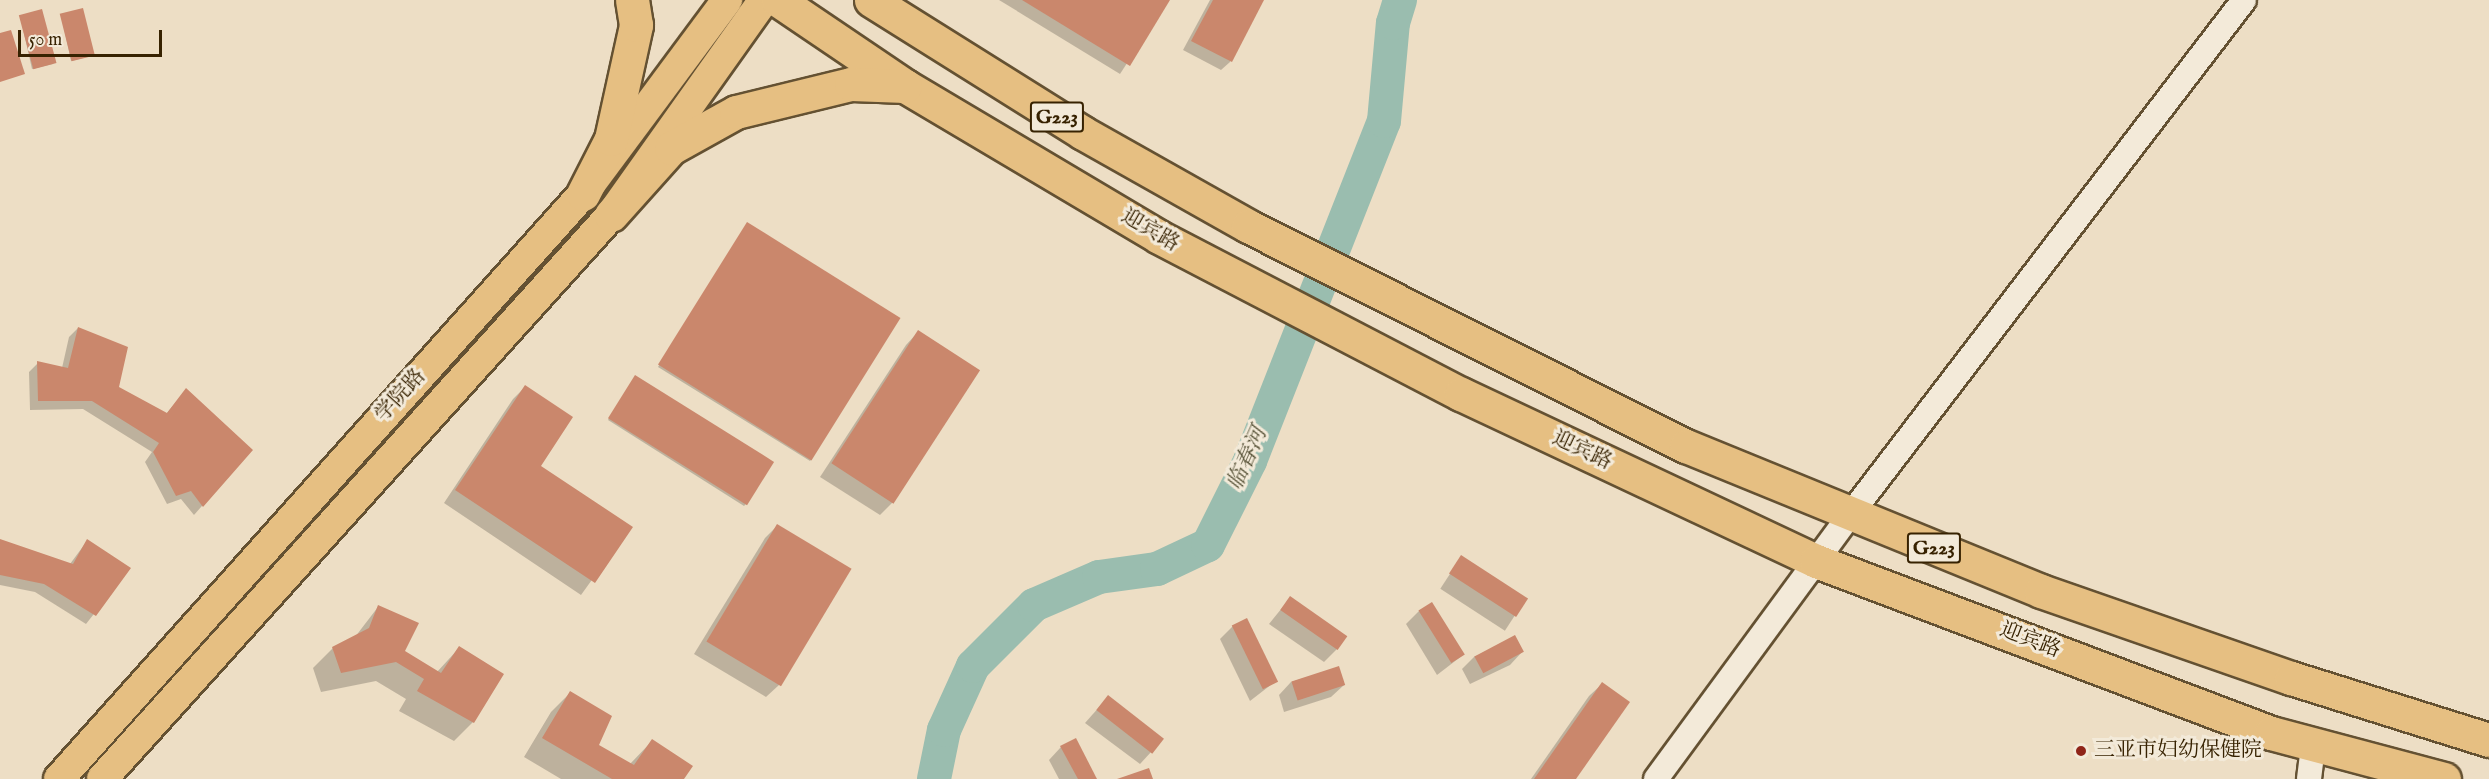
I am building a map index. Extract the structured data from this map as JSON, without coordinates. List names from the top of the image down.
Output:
{
  "streets": {
    "highway": ["G223", "迎宾路"],
    "main road": ["学院路"]
  },
  "water": ["临春河"],
  "places": ["三亚市妇幼保健院"],
  "scale_bar": "50 m"
}
